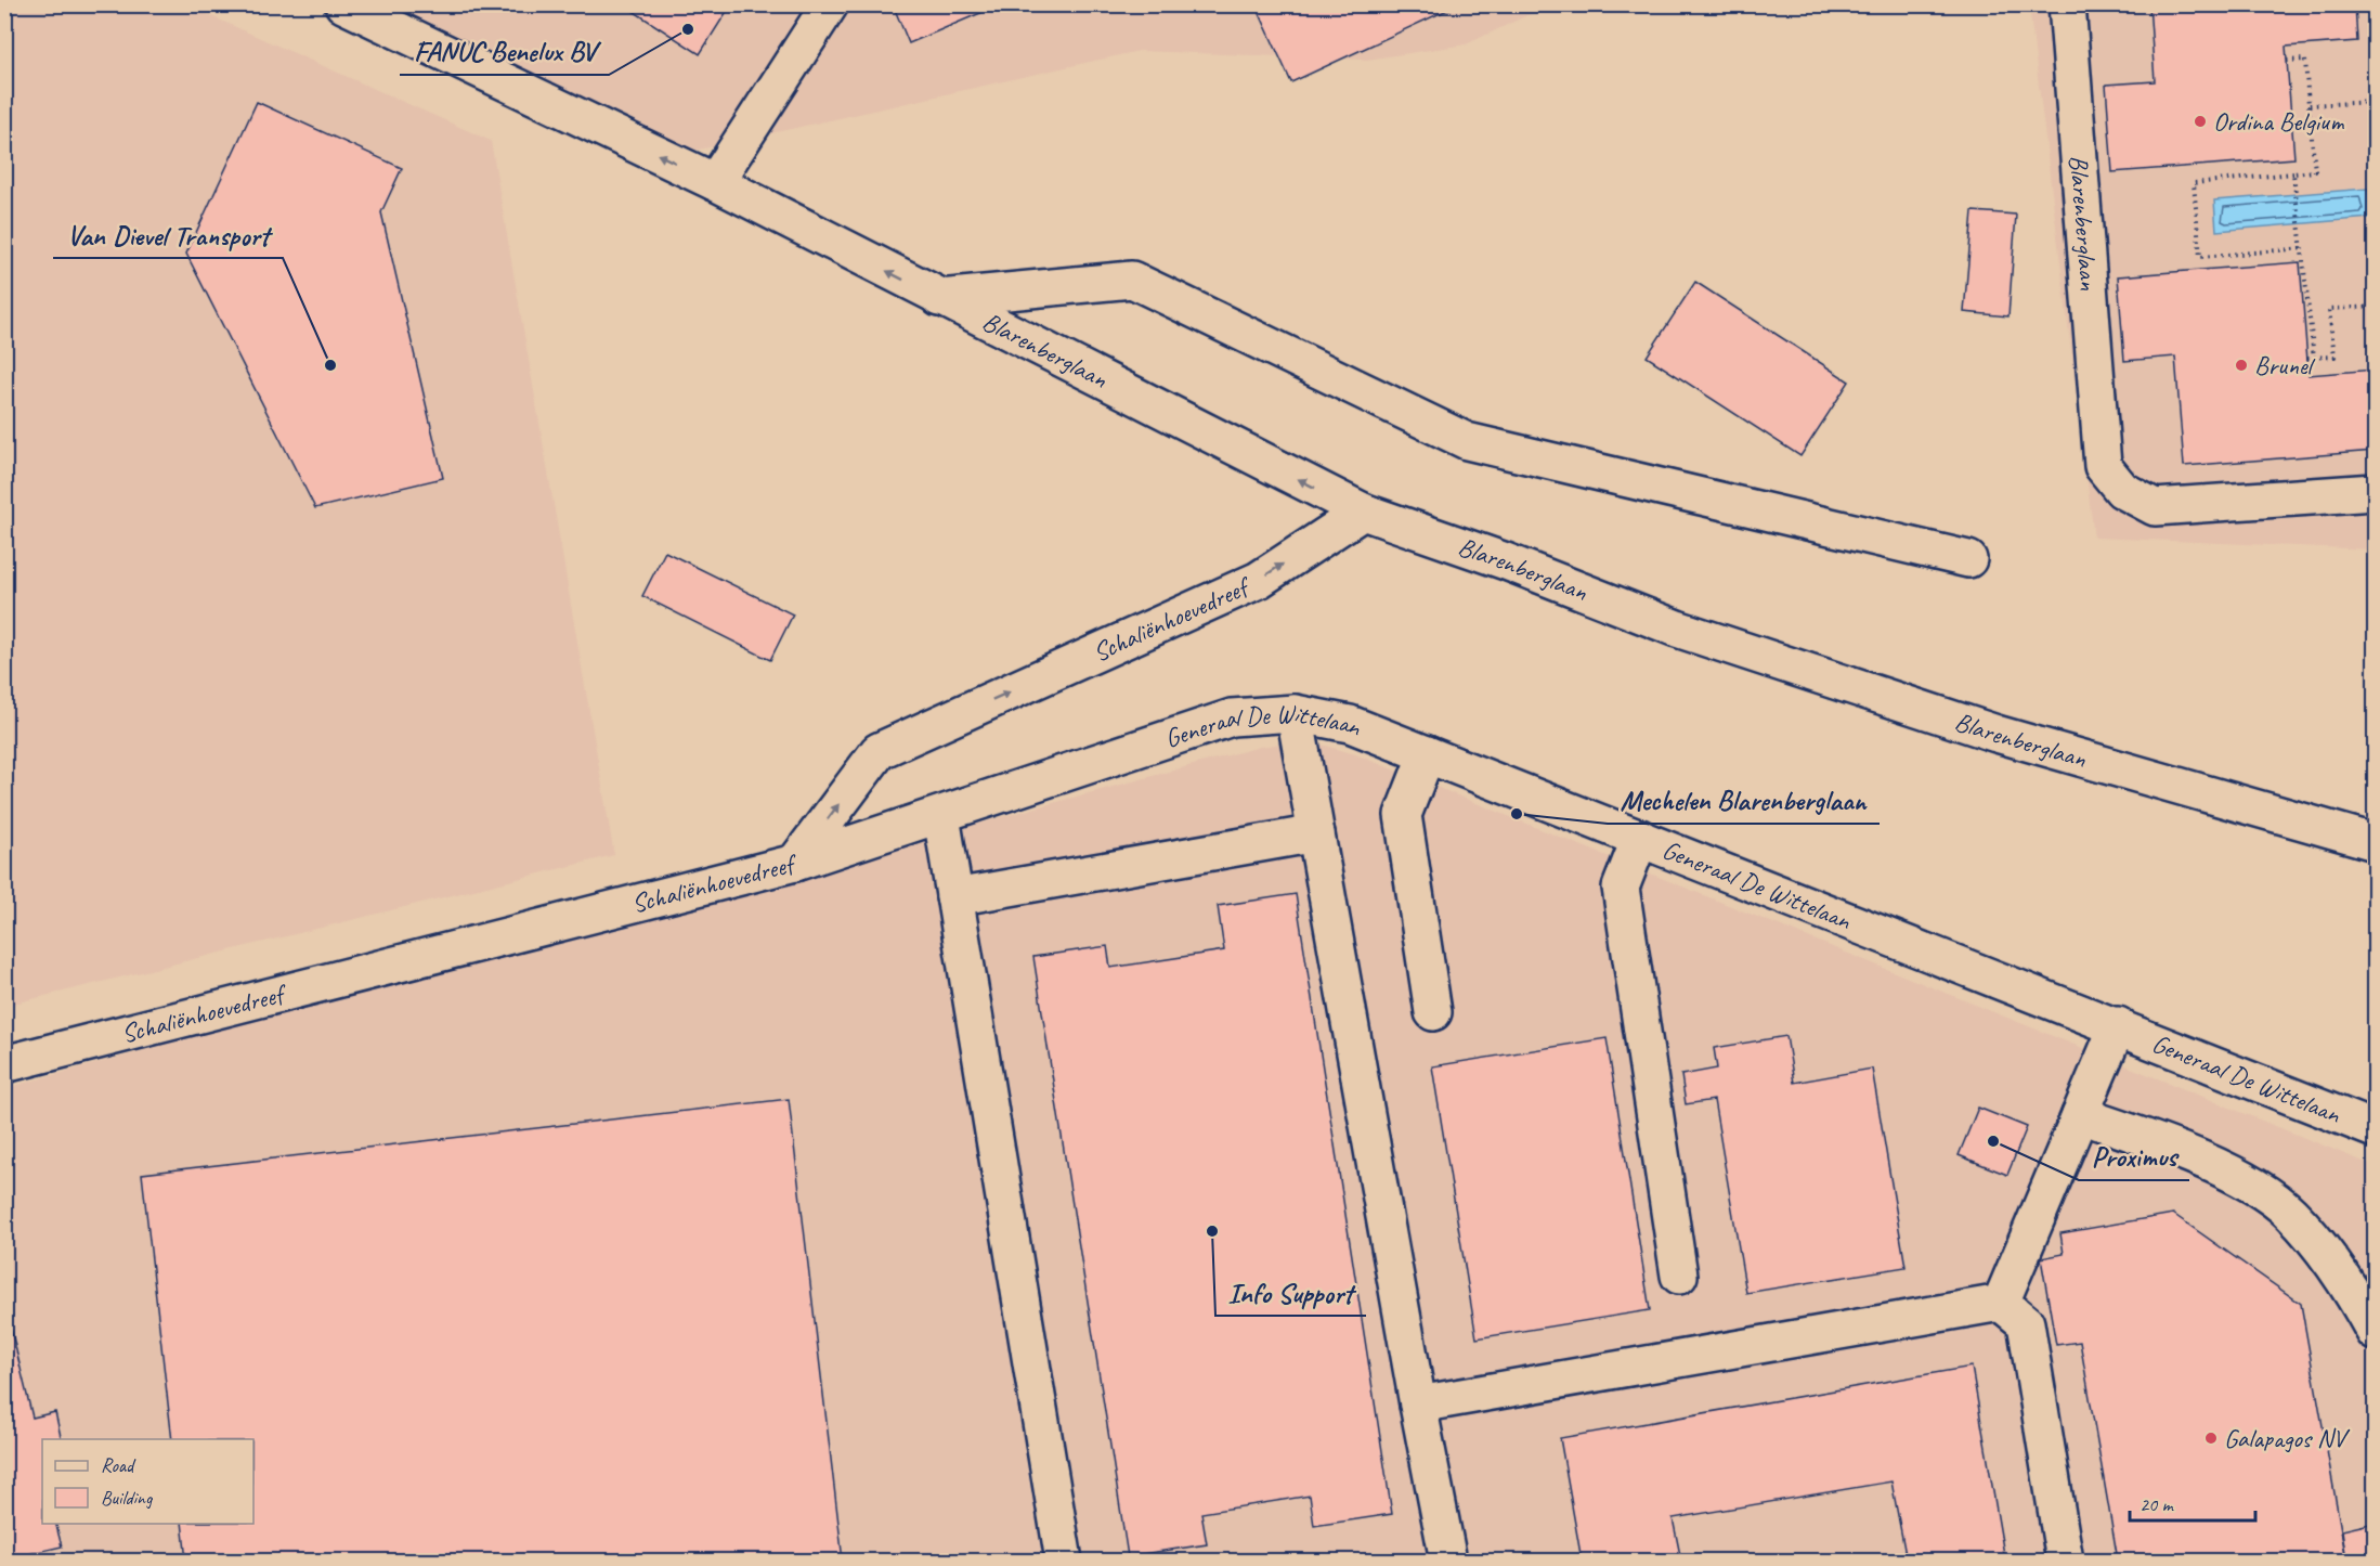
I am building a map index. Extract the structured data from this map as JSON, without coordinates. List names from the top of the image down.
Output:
{
  "streets": {
    "street": ["Blarenberglaan", "Schaliënhoevedreef", "Generaal De Wittelaan"]
  },
  "crossings": [
    ["Blarenberglaan", "Schaliënhoevedreef"],
    ["Schaliënhoevedreef", "Generaal De Wittelaan"]
  ],
  "places": [
    "FANUC Benelux BV",
    "Ordina Belgium",
    "Van Dievel Transport",
    "Brunel",
    "Mechelen Blarenberglaan",
    "Proximus",
    "Info Support",
    "Galapagos NV"
  ],
  "legend": ["Road", "Building"],
  "scale_bar": "20 m"
}
